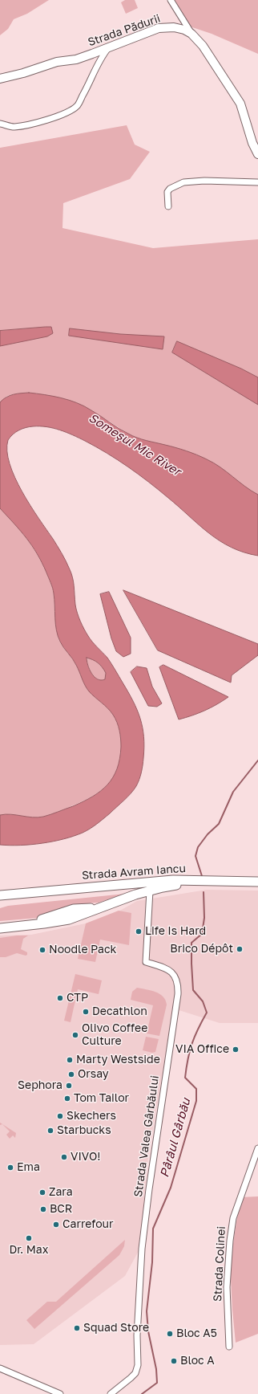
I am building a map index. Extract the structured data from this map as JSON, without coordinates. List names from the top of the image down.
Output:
{
  "streets": {
    "main road": ["Strada Avram Iancu"],
    "street": ["Strada Pădurii", "Strada Valea Gârbăului", "Strada Colinei"]
  },
  "crossings": [
    ["Strada Avram Iancu", "Strada Valea Gârbăului"]
  ],
  "water": ["Someşul Mic River", "Pârâul Gârbău"],
  "places": [
    "Life Is Hard",
    "Brico Dépôt",
    "Noodle Pack",
    "CTP",
    "Decathlon",
    "Olivo Coffee Culture",
    "VIA Office",
    "Marty Westside",
    "Orsay",
    "Sephora",
    "Tom Tailor",
    "Skechers",
    "Starbucks",
    "VIVO!",
    "Ema",
    "Zara",
    "BCR",
    "Carrefour",
    "Dr. Max",
    "Squad Store",
    "Bloc A5",
    "Bloc A"
  ]
}
